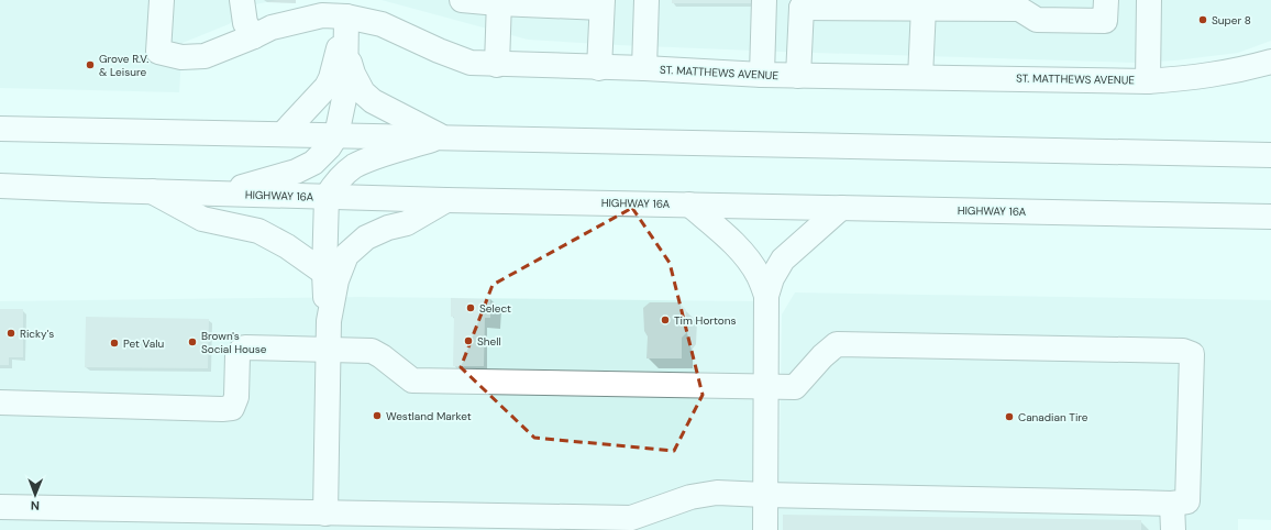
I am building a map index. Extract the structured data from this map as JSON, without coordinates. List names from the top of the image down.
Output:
{
  "streets": {
    "main road": ["ST. MATTHEWS AVENUE", "HIGHWAY 16A"]
  },
  "places": [
    "Super 8",
    "Grove R.V. & Leisure",
    "Select",
    "Tim Hortons",
    "Ricky's",
    "Shell",
    "Brown's Social House",
    "Pet Valu",
    "Westland Market",
    "Canadian Tire"
  ],
  "north": "bottom"
}
